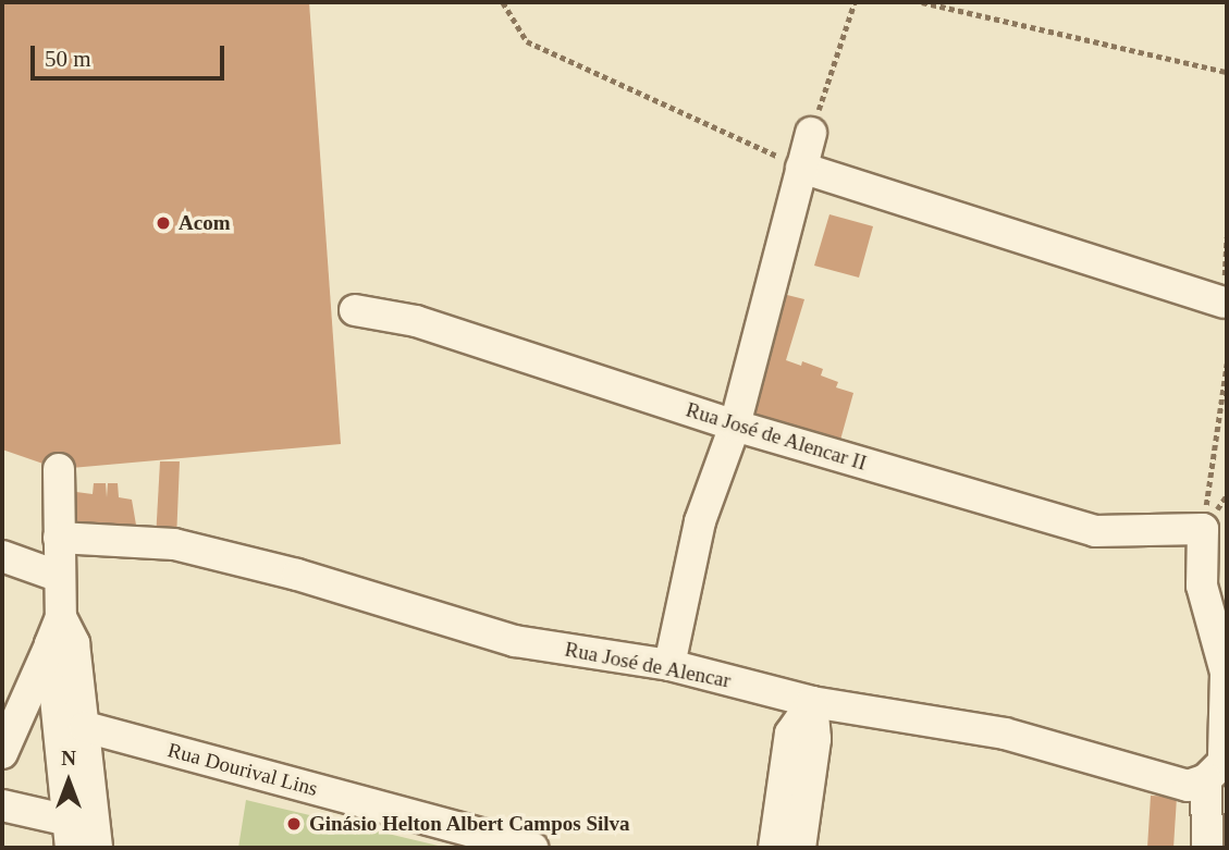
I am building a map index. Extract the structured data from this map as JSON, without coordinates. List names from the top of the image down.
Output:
{
  "streets": {
    "street": ["Rua José de Alencar II", "Rua José de Alencar", "Rua Dourival Lins"]
  },
  "places": ["Acom", "Ginásio Helton Albert Campos Silva"],
  "scale_bar": "50 m",
  "north": "top"
}
